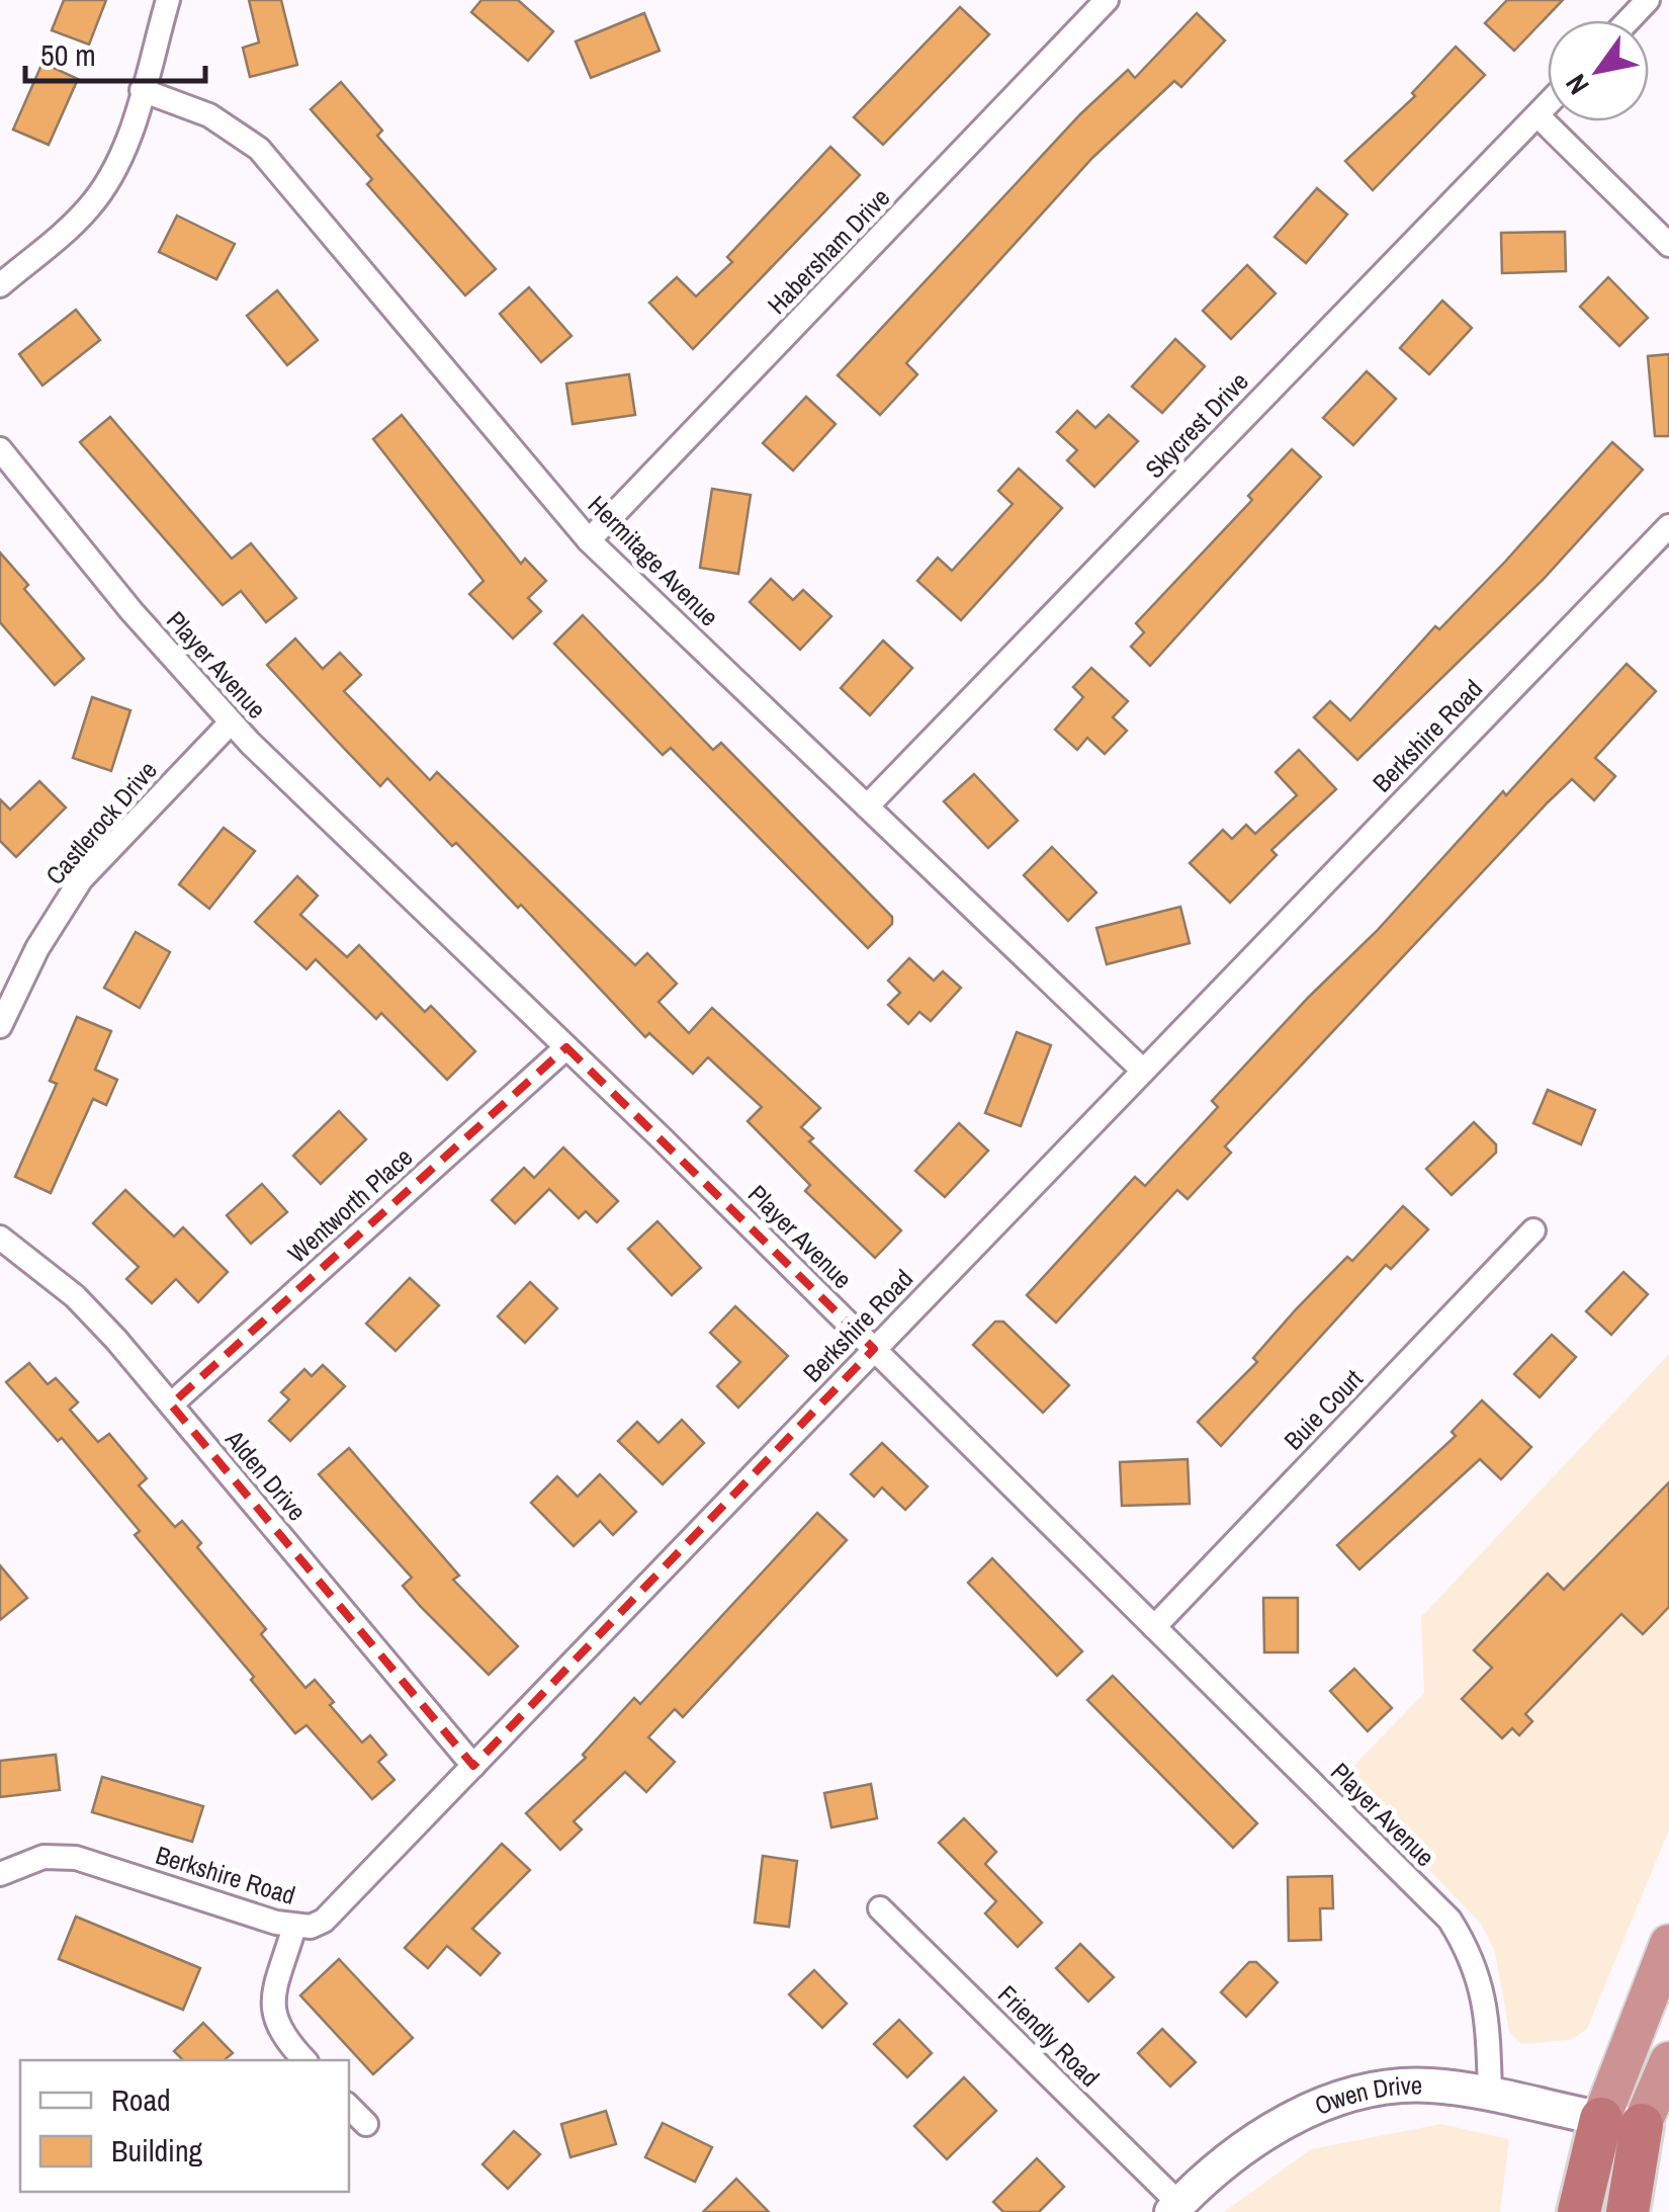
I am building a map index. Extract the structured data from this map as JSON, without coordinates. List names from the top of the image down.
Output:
{
  "streets": {
    "main road": ["Owen Drive"],
    "street": [
      "Habersham Drive",
      "Skycrest Drive",
      "Hermitage Avenue",
      "Player Avenue",
      "Berkshire Road",
      "Castlerock Drive",
      "Wentworth Place",
      "Buie Court",
      "Alden Drive",
      "Friendly Road"
    ]
  },
  "crossings": [
    ["Habersham Drive", "Hermitage Avenue"],
    ["Skycrest Drive", "Hermitage Avenue"],
    ["Hermitage Avenue", "Berkshire Road"],
    ["Player Avenue", "Berkshire Road"],
    ["Player Avenue", "Castlerock Drive"],
    ["Player Avenue", "Wentworth Place"],
    ["Player Avenue", "Buie Court"],
    ["Player Avenue", "Owen Drive"],
    ["Berkshire Road", "Alden Drive"],
    ["Wentworth Place", "Alden Drive"],
    ["Friendly Road", "Owen Drive"]
  ],
  "legend": ["Road", "Building"],
  "scale_bar": "50 m",
  "north": "bottom left"
}
